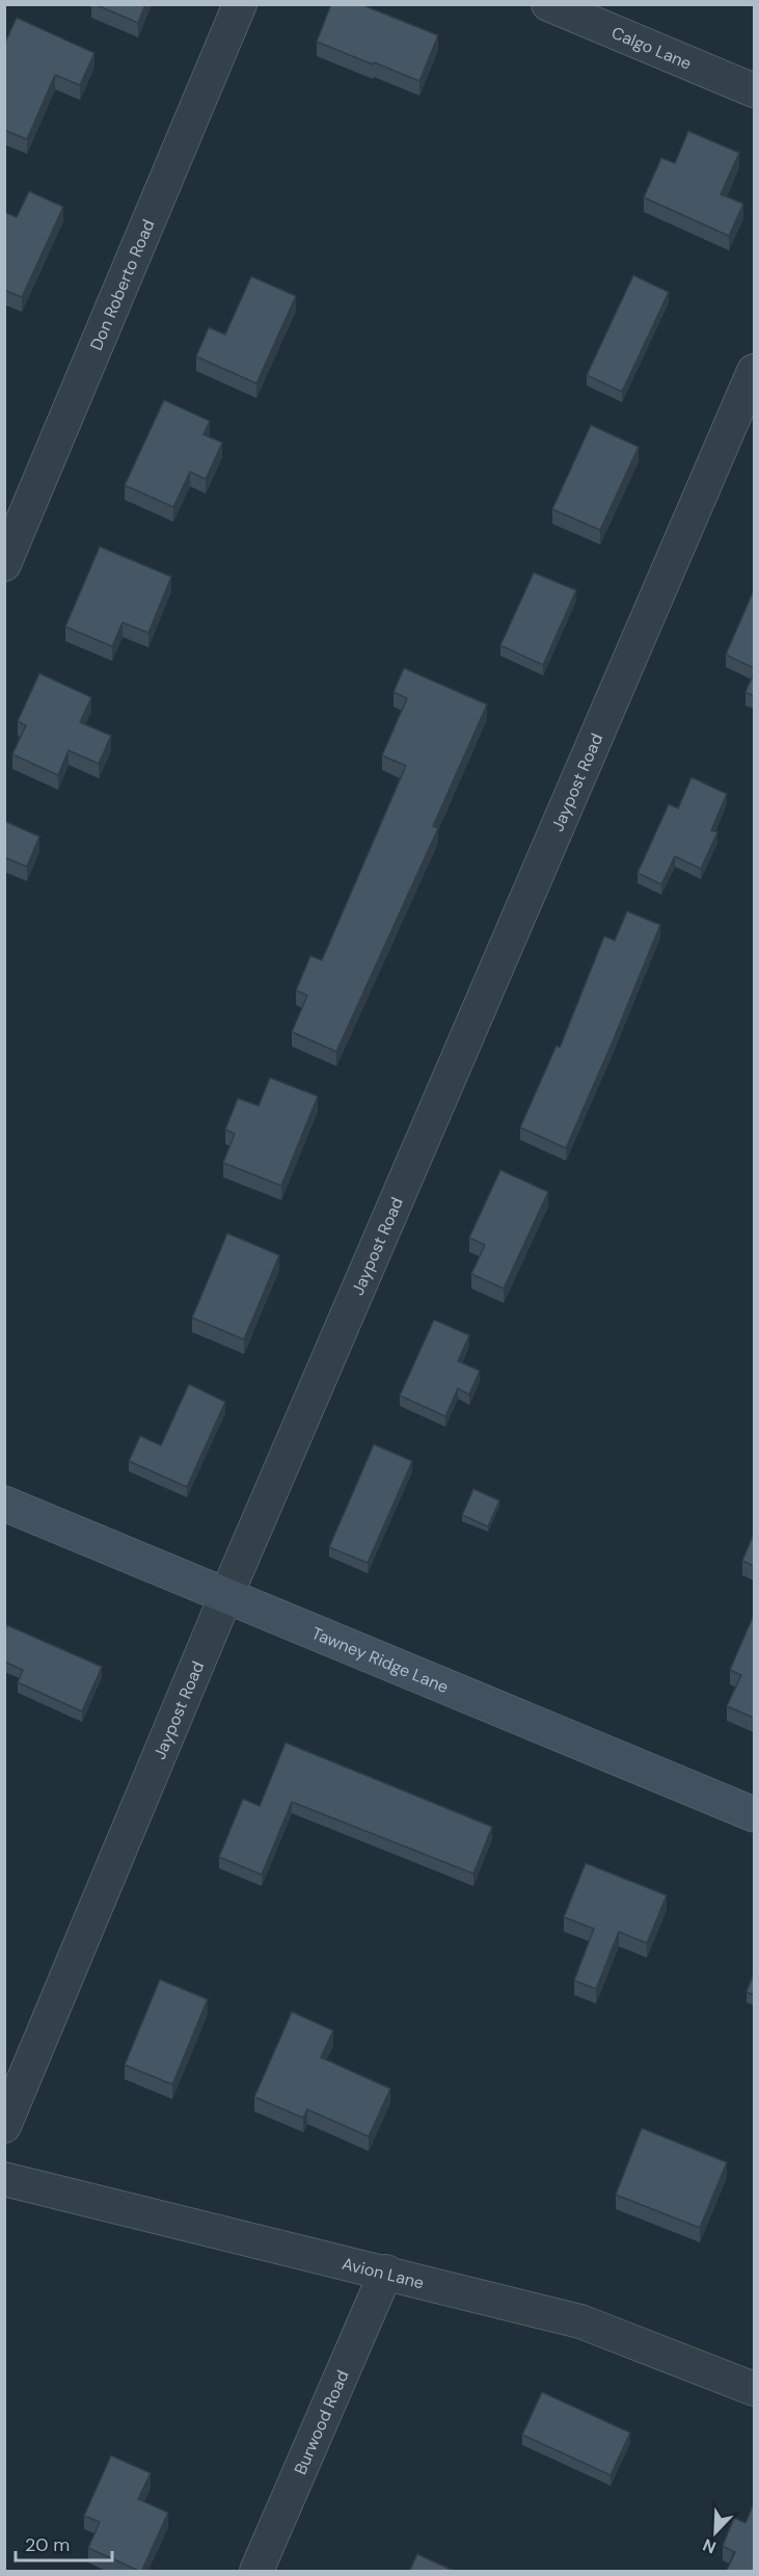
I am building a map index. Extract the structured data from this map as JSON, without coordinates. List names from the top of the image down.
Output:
{
  "streets": {
    "street": [
      "Calgo Lane",
      "Don Roberto Road",
      "Jaypost Road",
      "Tawney Ridge Lane",
      "Avion Lane",
      "Burwood Road"
    ]
  },
  "crossings": [
    ["Jaypost Road", "Tawney Ridge Lane"],
    ["Avion Lane", "Burwood Road"]
  ],
  "scale_bar": "20 m",
  "north": "bottom left"
}
